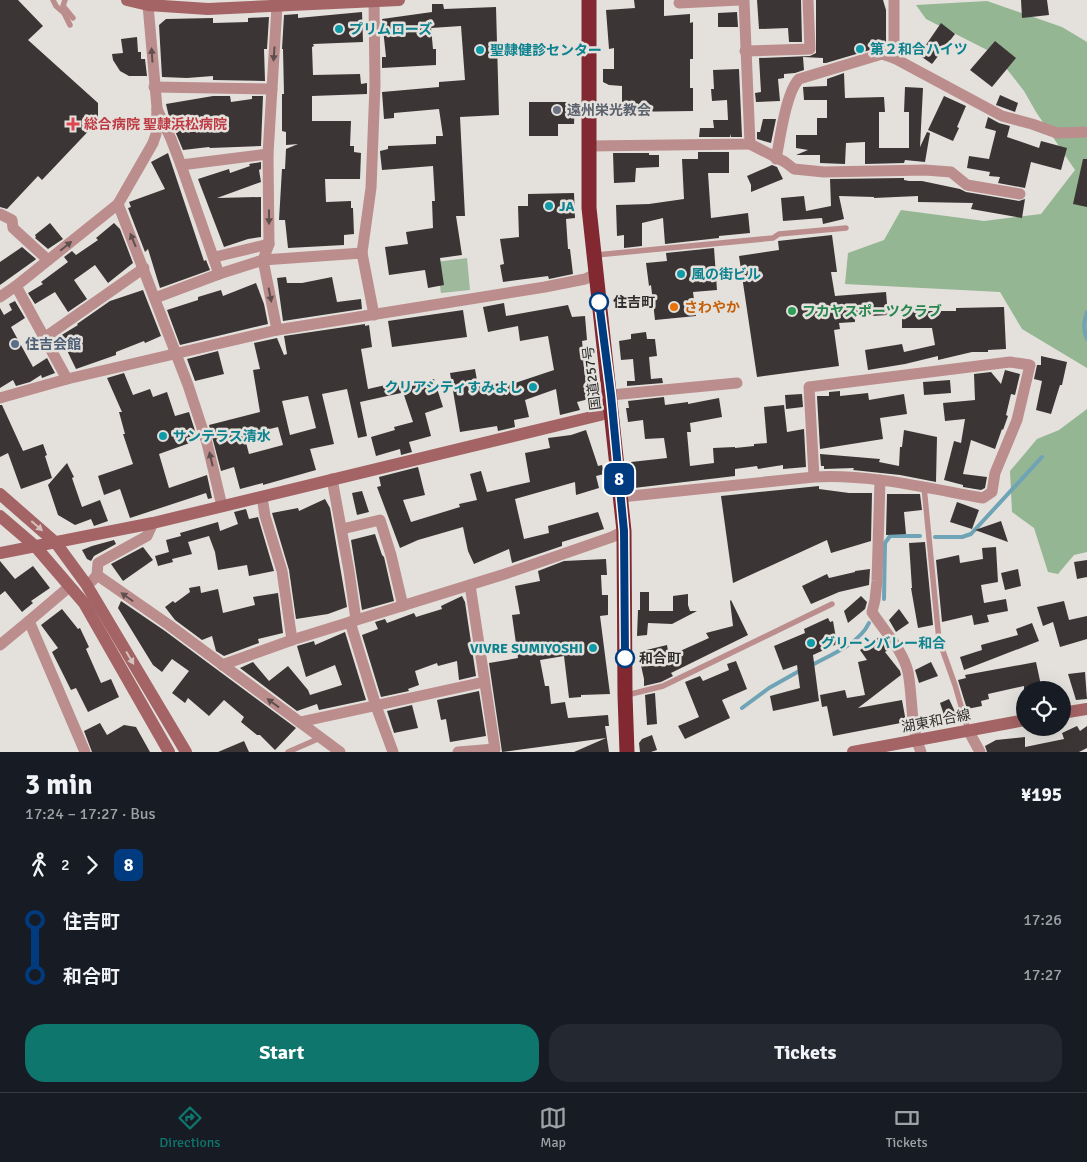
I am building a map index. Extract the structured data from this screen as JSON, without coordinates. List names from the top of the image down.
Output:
{
  "streets": {
    "highway": ["国道257号"],
    "street": ["湖東和合線"]
  },
  "places": {
    "other": [
      "プリムローズ",
      "第２和合ハイツ",
      "聖隷健診センター",
      "遠州栄光教会",
      "JA",
      "風の街ビル",
      "住吉町",
      "さわやか",
      "フカヤスポーツクラブ",
      "住吉会館",
      "クリアシティすみよし",
      "サンテラス清水",
      "グリーンバレー和合",
      "VIVRE SUMIYOSHI",
      "和合町"
    ],
    "health": ["総合病院 聖隷浜松病院"]
  },
  "lines": ["bus line 8"],
  "page": {
    "on_map": "8",
    "heading": ["3 min", "17:24 – 17:27 · Bus", "¥195"],
    "legs": ["2", "8"],
    "list": [
      {
        "name": "住吉町",
        "value": "17:26"
      },
      {
        "name": "和合町",
        "value": "17:27"
      }
    ],
    "buttons": ["Start", "Tickets"],
    "tabs": ["Directions", "Map", "Tickets"]
  }
}
